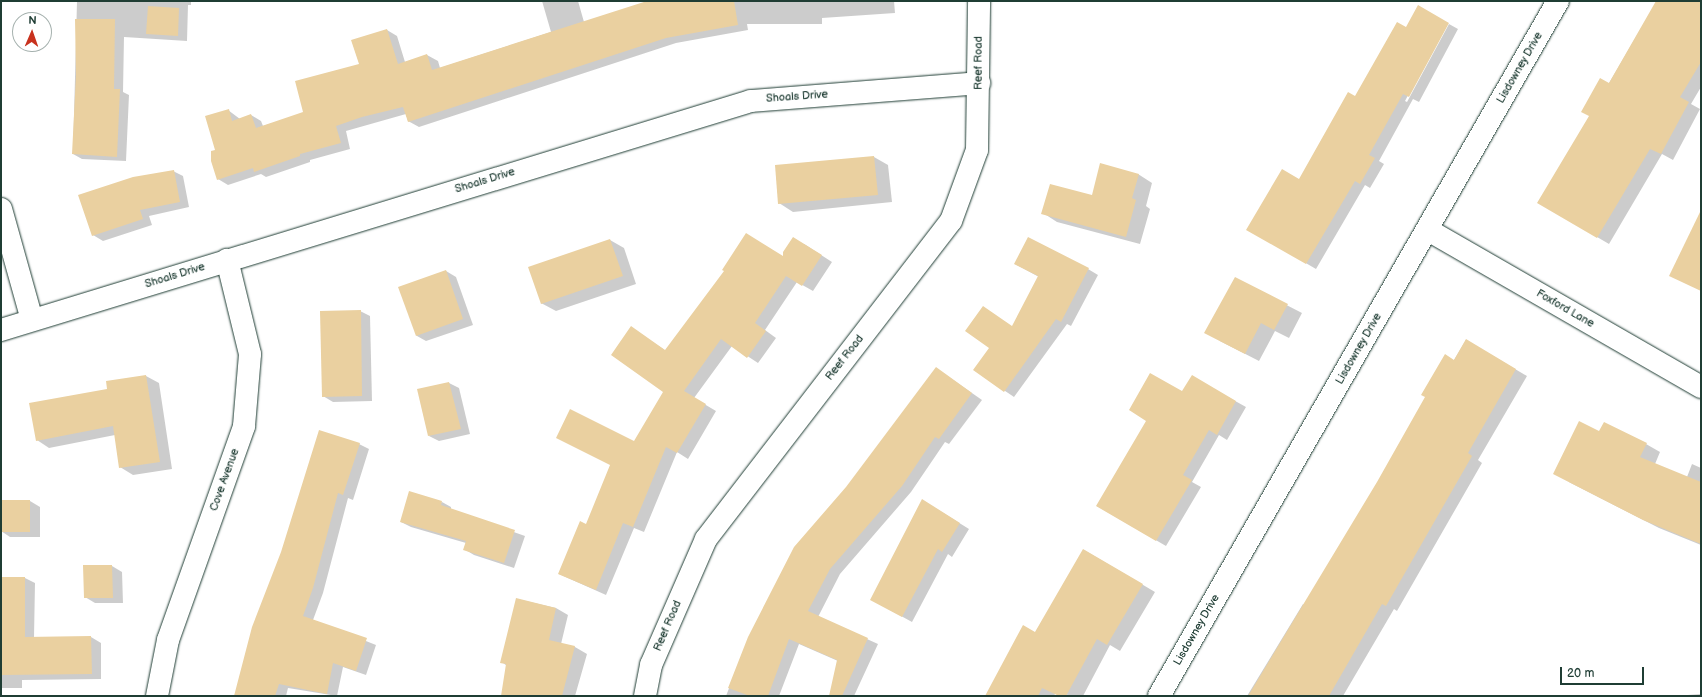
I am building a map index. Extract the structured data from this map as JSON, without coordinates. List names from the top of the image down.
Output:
{
  "streets": {
    "street": [
      "Reef Road",
      "Lisdowney Drive",
      "Shoals Drive",
      "Foxford Lane",
      "Cove Avenue"
    ]
  },
  "crossings": [
    ["Reef Road", "Shoals Drive"],
    ["Lisdowney Drive", "Foxford Lane"],
    ["Shoals Drive", "Cove Avenue"]
  ],
  "scale_bar": "20 m",
  "north": "top"
}
